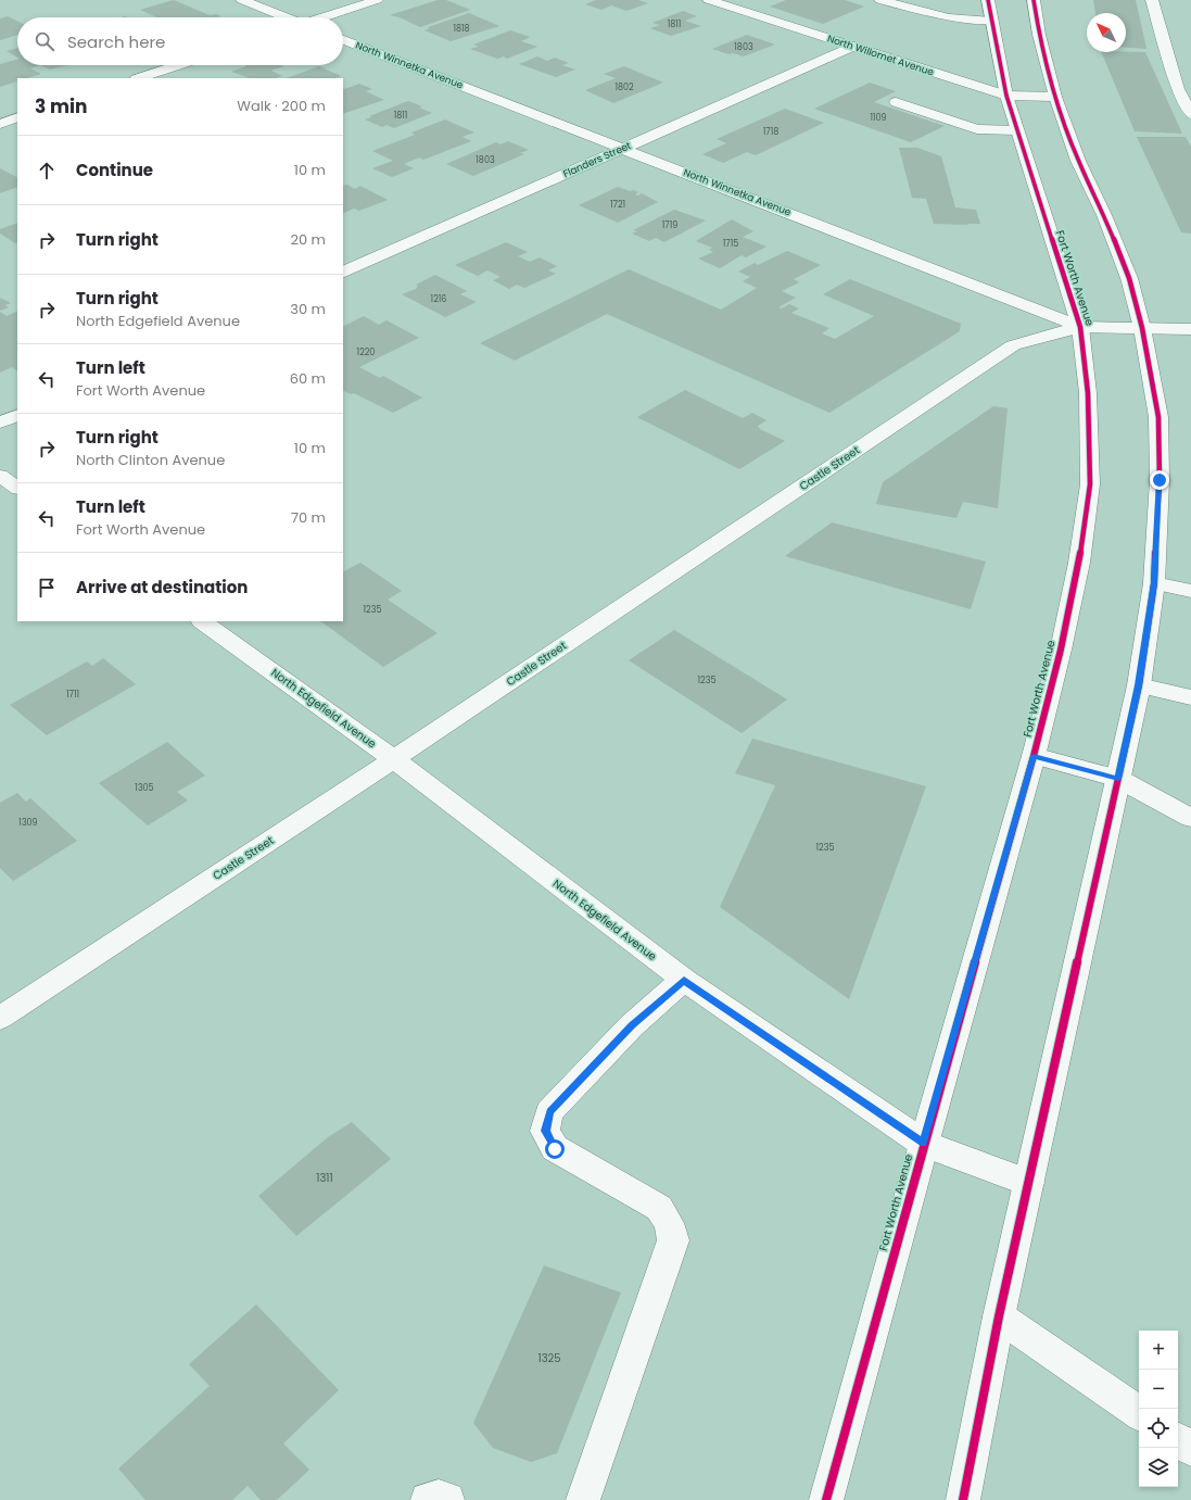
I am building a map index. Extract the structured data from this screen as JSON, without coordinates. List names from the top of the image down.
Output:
{
  "streets": {
    "street": [
      "North Willomet Avenue",
      "North Winnetka Avenue",
      "Flanders Street",
      "Fort Worth Avenue",
      "Castle Street",
      "North Edgefield Avenue"
    ]
  },
  "crossings": [
    ["North Willomet Avenue", "Flanders Street"],
    ["North Willomet Avenue", "Fort Worth Avenue"],
    ["North Winnetka Avenue", "Flanders Street"],
    ["North Winnetka Avenue", "Fort Worth Avenue"],
    ["North Winnetka Avenue", "Castle Street"],
    ["Fort Worth Avenue", "Castle Street"],
    ["Fort Worth Avenue", "North Edgefield Avenue"],
    ["Castle Street", "North Edgefield Avenue"]
  ],
  "house_numbers": [
    "1811",
    "1818",
    "1803",
    "1802",
    "1811",
    "1109",
    "1718",
    "1803",
    "1721",
    "1719",
    "1715",
    "1216",
    "1220",
    "1235",
    "1235",
    "1711",
    "1305",
    "1309",
    "1235",
    "1311",
    "1325"
  ],
  "north": "top left",
  "page": {
    "search": "Search here",
    "heading": ["3 min", "Walk · 200 m"],
    "list": [
      ["Continue", "10 m"],
      ["Turn right", "20 m"],
      ["Turn right", "North Edgefield Avenue", "30 m"],
      ["Turn left", "Fort Worth Avenue", "60 m"],
      ["Turn right", "North Clinton Avenue", "10 m"],
      ["Turn left", "Fort Worth Avenue", "70 m"],
      "Arrive at destination"
    ],
    "map_buttons": ["+", "−"]
  }
}
